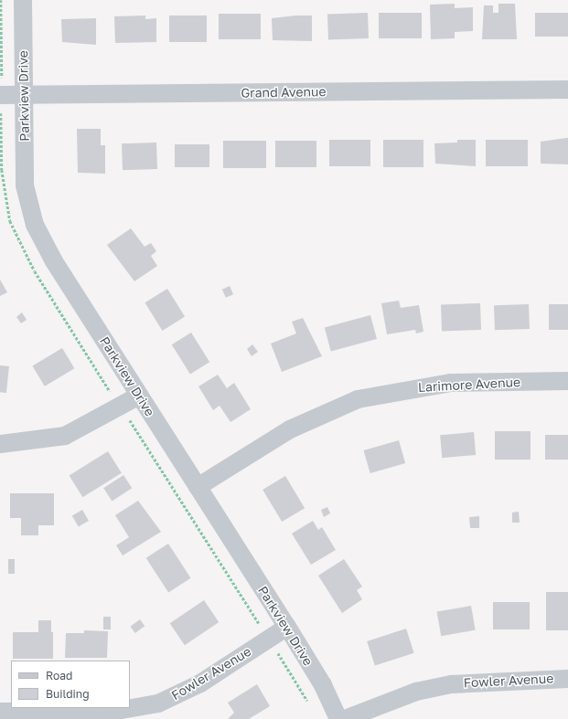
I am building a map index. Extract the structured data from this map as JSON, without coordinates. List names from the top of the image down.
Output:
{
  "streets": {
    "street": [
      "Grand Avenue",
      "Parkview Drive",
      "Larimore Avenue",
      "Fowler Avenue"
    ]
  },
  "crossings": [
    ["Grand Avenue", "Parkview Drive"],
    ["Parkview Drive", "Larimore Avenue"],
    ["Parkview Drive", "Fowler Avenue"]
  ],
  "legend": ["Road", "Building"]
}
